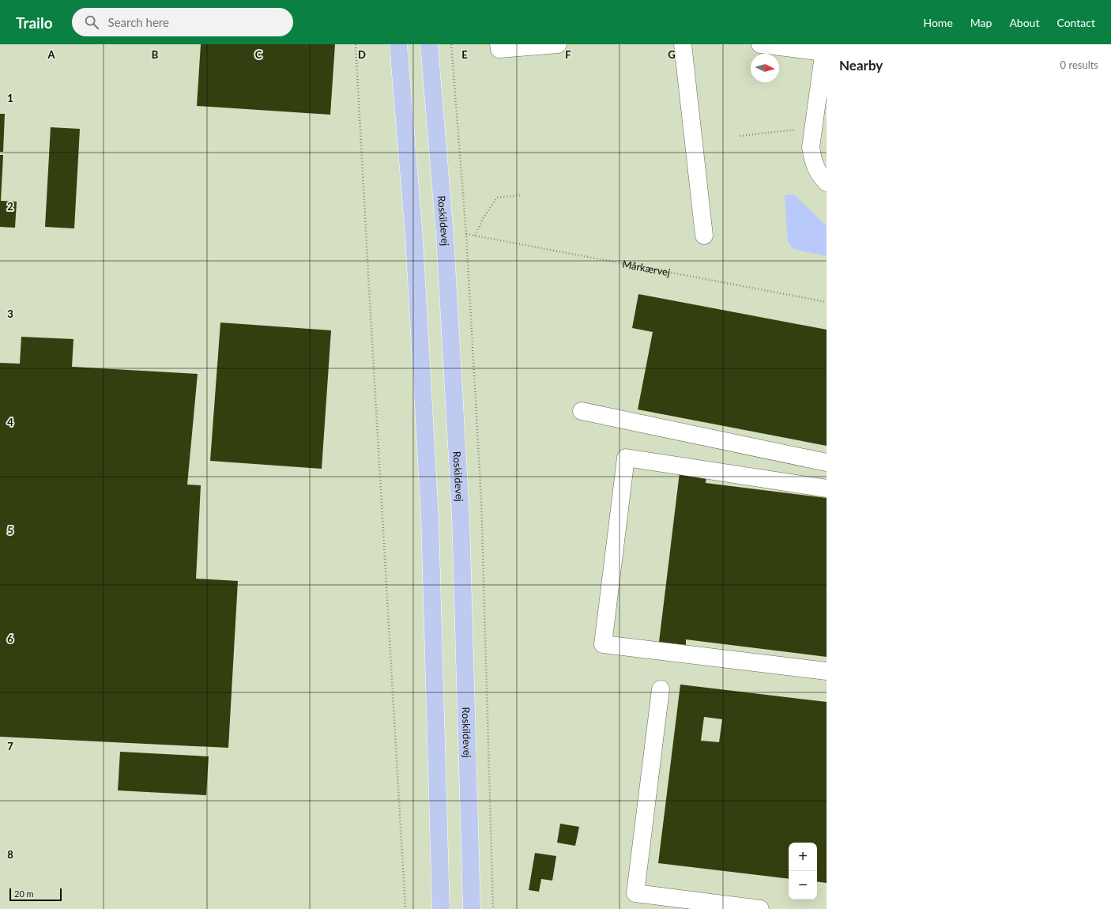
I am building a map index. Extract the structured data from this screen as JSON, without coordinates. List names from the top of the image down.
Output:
{
  "streets": {
    "main road": ["Roskildevej"],
    "path": ["Mårkærvej"]
  },
  "scale_bar": "20 m",
  "north": "right",
  "page": {
    "header": "Trailo",
    "search": "Search here",
    "nav": [
      "Home",
      "Map",
      "About",
      "Contact"
    ],
    "heading": ["Nearby", "0 results"],
    "map_buttons": ["+", "−"],
    "scale": "20 m"
  },
  "grid": {
    "columns": [
      "A",
      "B",
      "C",
      "D",
      "E",
      "F",
      "G"
    ],
    "rows": [
      "1",
      "2",
      "3",
      "4",
      "5",
      "6",
      "7",
      "8"
    ]
  }
}
